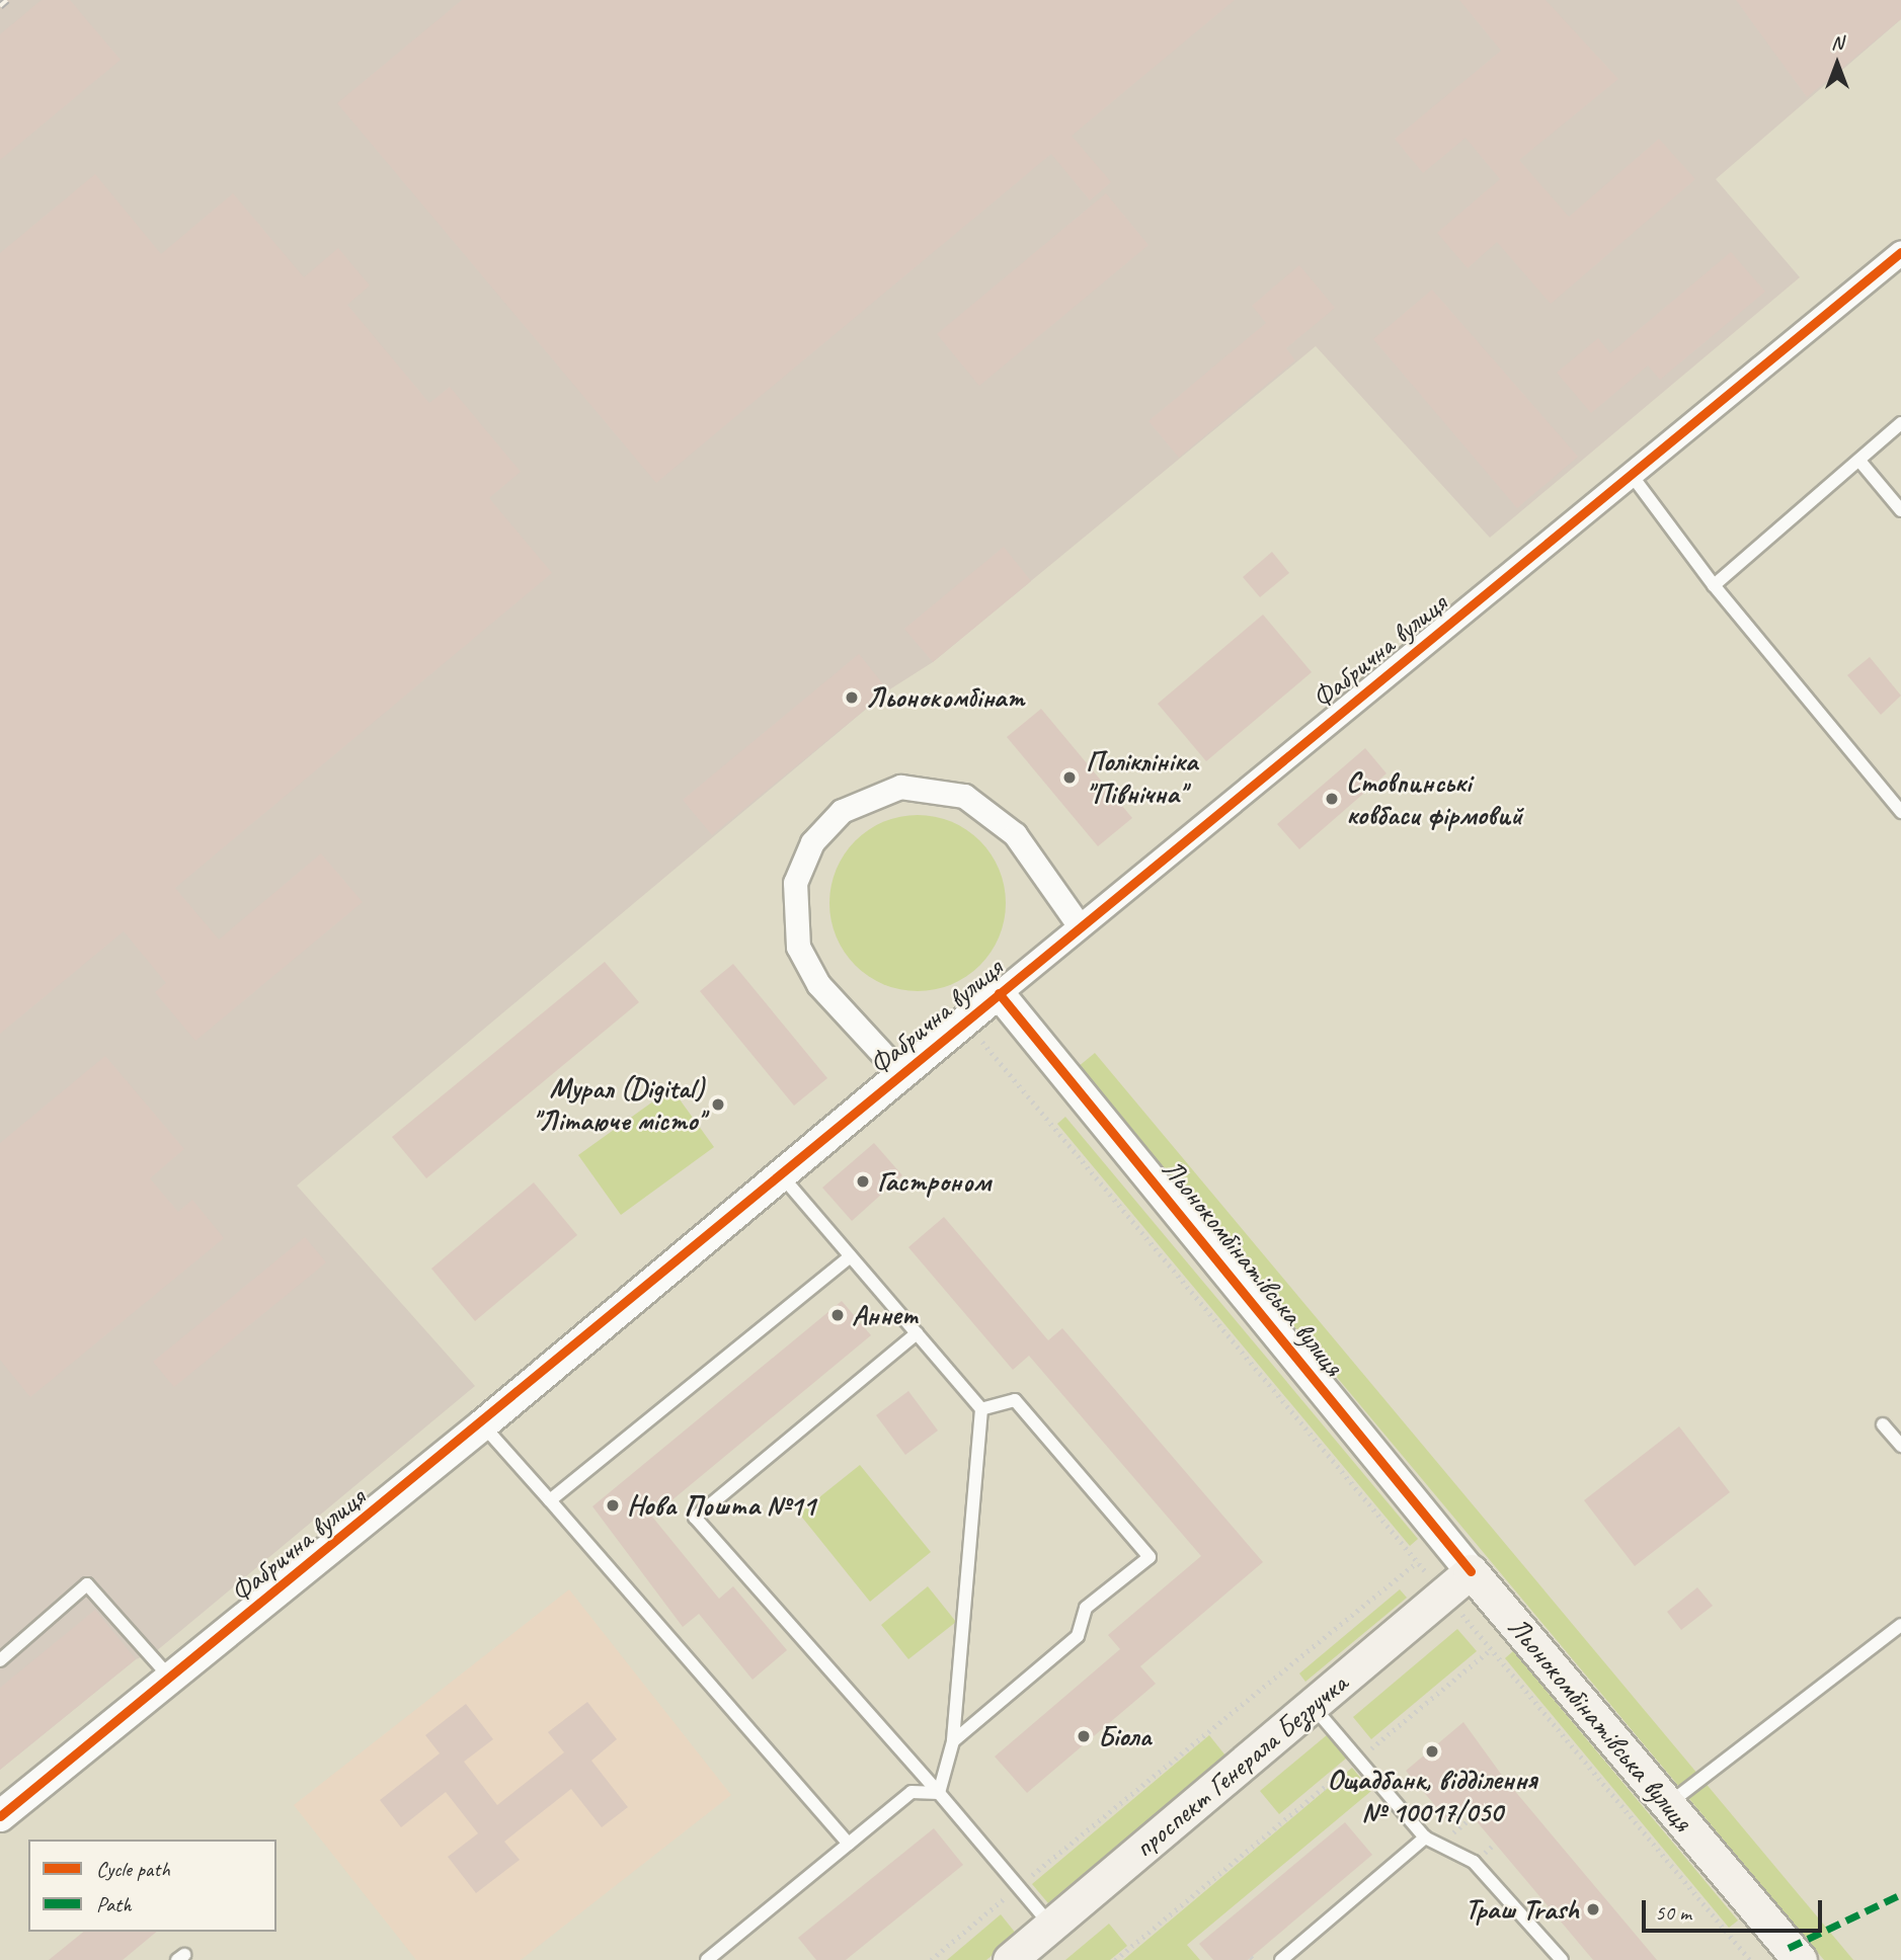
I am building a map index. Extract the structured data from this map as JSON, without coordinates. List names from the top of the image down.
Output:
{
  "streets": {
    "main road": ["Льонокомбінатівська вулиця", "проспект Генерала Безручка"],
    "street": ["Фабрична вулиця"]
  },
  "crossings": [
    ["Фабрична вулиця", "Льонокомбінатівська вулиця"],
    ["Льонокомбінатівська вулиця", "проспект Генерала Безручка"]
  ],
  "places": [
    "Льонокомбінат",
    "Поліклініка \"Північна\"",
    "Стовпинські ковбаси фірмовий",
    "Мурал (Digital) \"Літаюче місто\"",
    "Гастроном",
    "Аннет",
    "Нова Пошта №11",
    "Біола",
    "Ощадбанк, відділення № 10017/050",
    "Траш Trash"
  ],
  "legend": ["Cycle path", "Path"],
  "scale_bar": "50 m",
  "north": "top"
}
